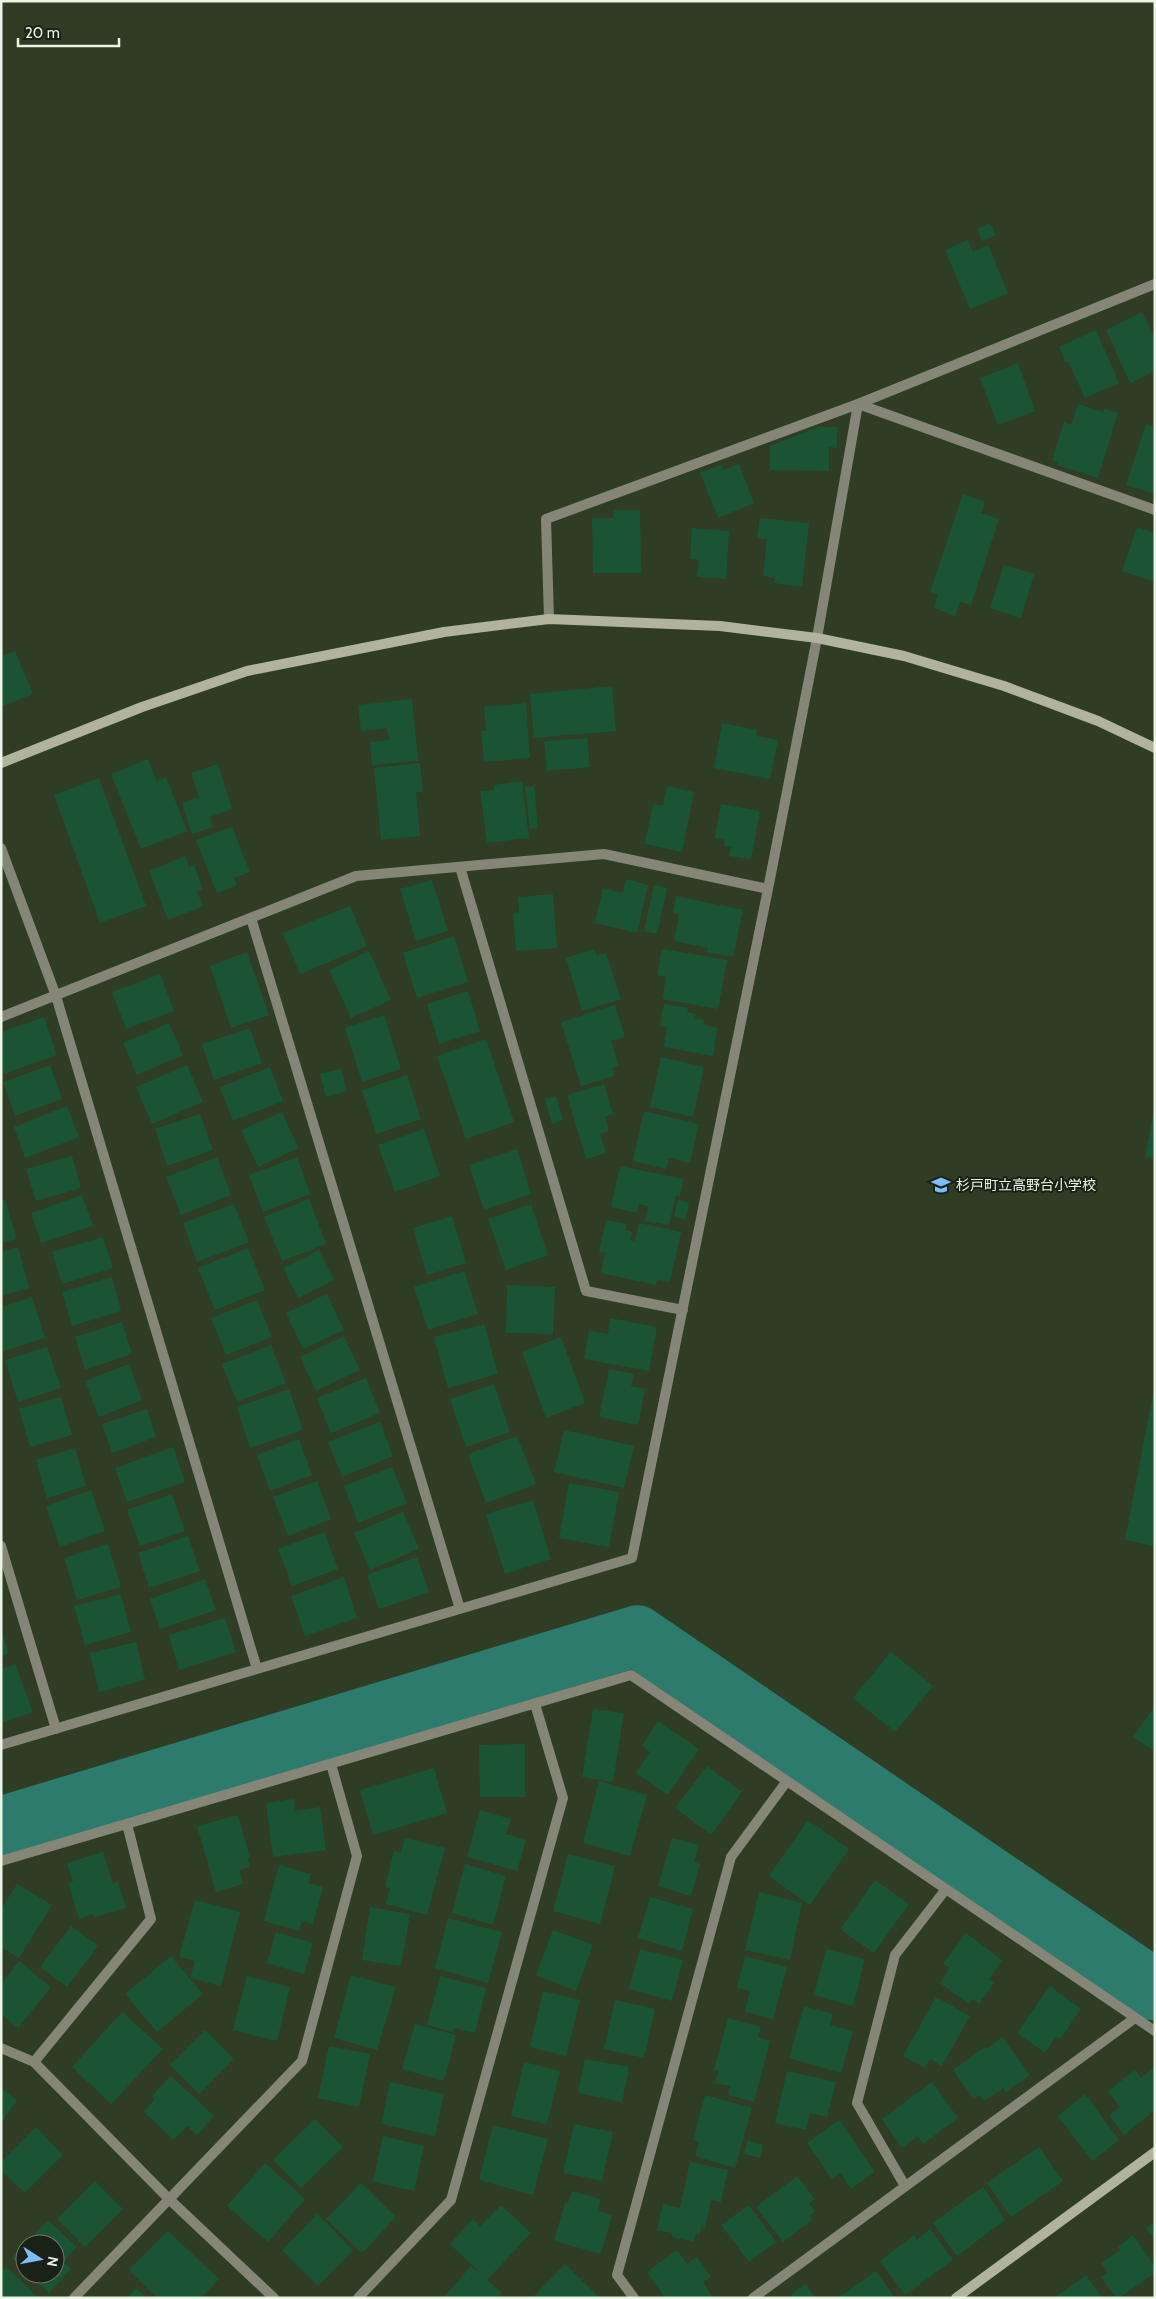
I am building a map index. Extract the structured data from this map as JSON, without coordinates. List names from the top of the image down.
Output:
{
  "places": {
    "school or university": ["杉戸町立高野台小学校"]
  },
  "scale_bar": "20 m",
  "north": "right"
}
